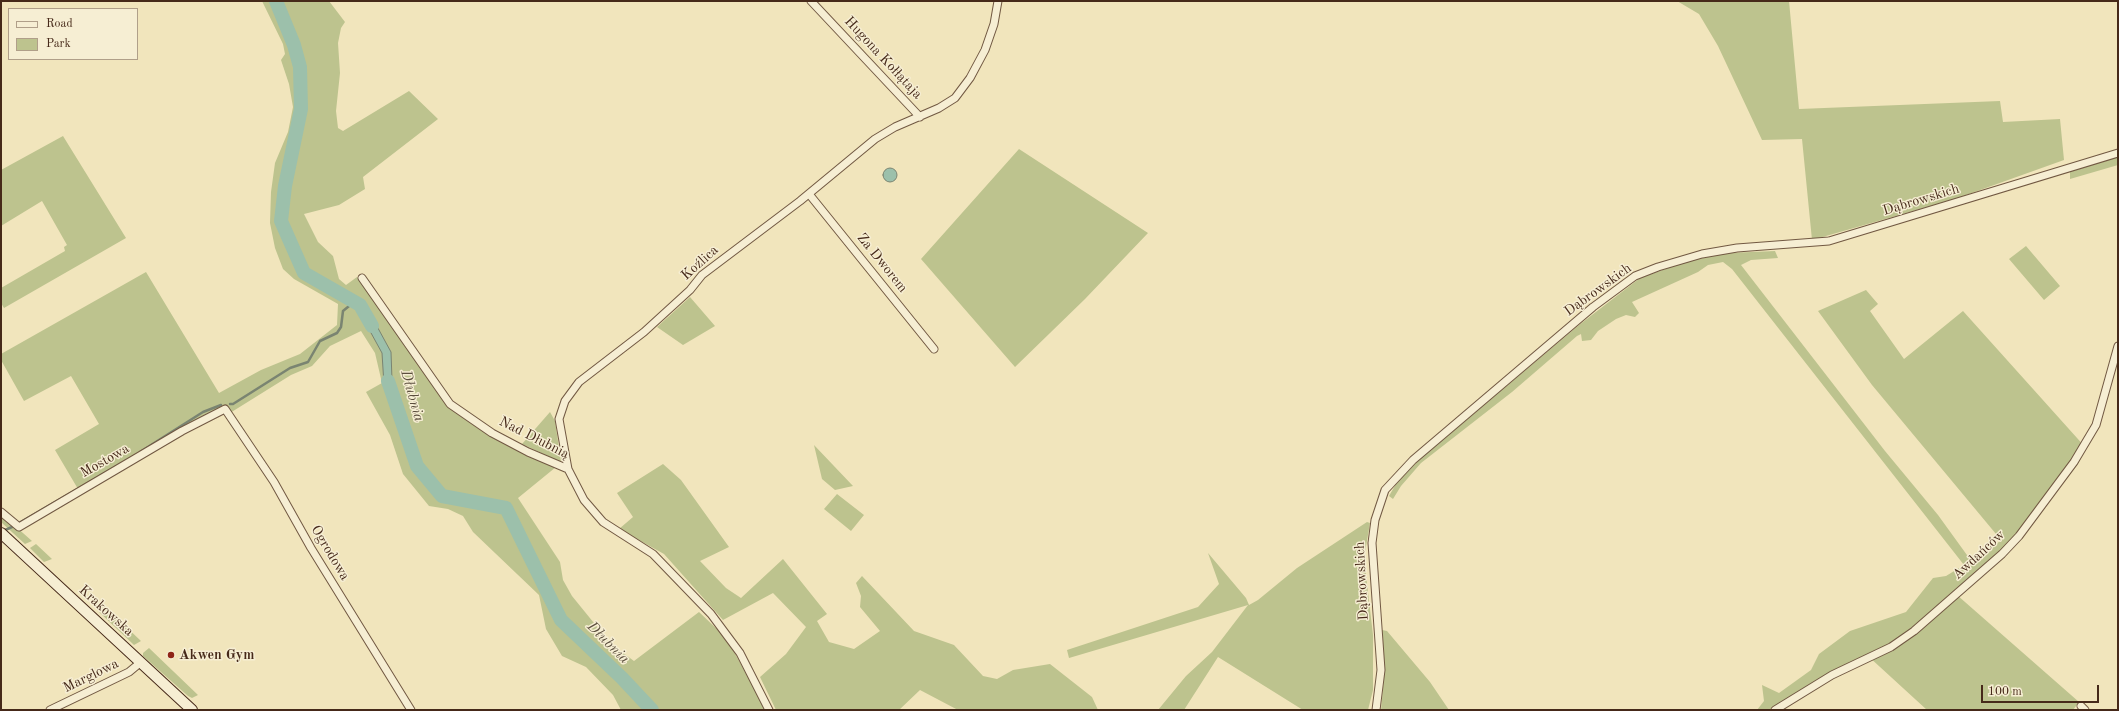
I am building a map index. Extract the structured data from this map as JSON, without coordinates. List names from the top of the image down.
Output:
{
  "streets": {
    "main road": ["Krakowska"],
    "street": [
      "Hugona Kołłątaja",
      "Dąbrowskich",
      "Koźlica",
      "Za Dworem",
      "Nad Dłubnią",
      "Mostowa",
      "Ogrodowa",
      "Awdańców",
      "Marglowa"
    ]
  },
  "crossings": [
    ["Hugona Kołłątaja", "Koźlica"],
    ["Koźlica", "Za Dworem"],
    ["Koźlica", "Nad Dłubnią"],
    ["Mostowa", "Ogrodowa"],
    ["Krakowska", "Marglowa"]
  ],
  "water": ["Dłubnia"],
  "places": ["Akwen Gym"],
  "legend": ["Road", "Park"],
  "scale_bar": "100 m"
}
